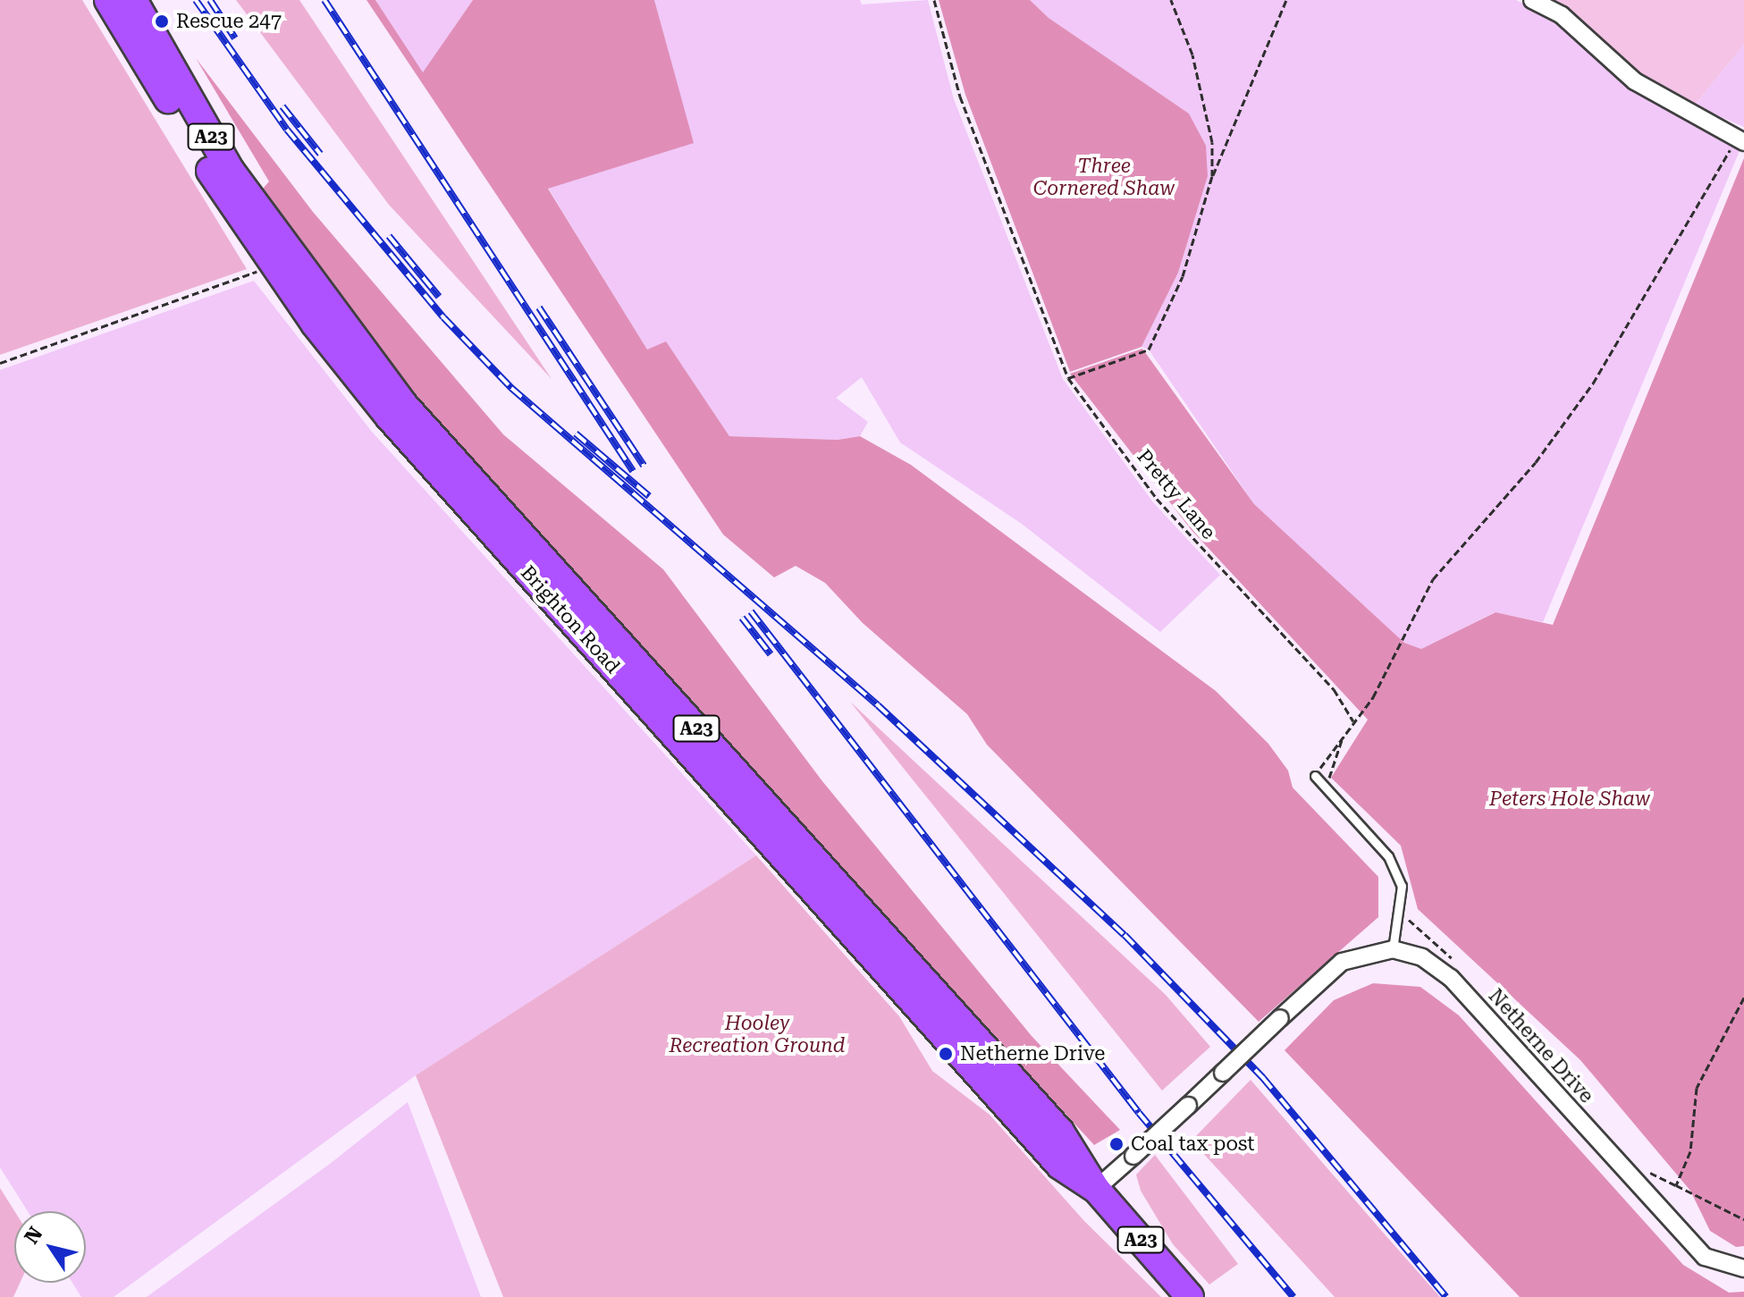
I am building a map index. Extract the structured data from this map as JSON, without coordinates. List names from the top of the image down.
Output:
{
  "streets": {
    "highway": ["A23", "Brighton Road"],
    "street": ["Netherne Drive"],
    "path": ["Pretty Lane"]
  },
  "parks": ["Three Cornered Shaw", "Peters Hole Shaw", "Hooley Recreation Ground"],
  "places": ["Rescue 247", "Netherne Drive", "Coal tax post"],
  "north": "top left"
}
